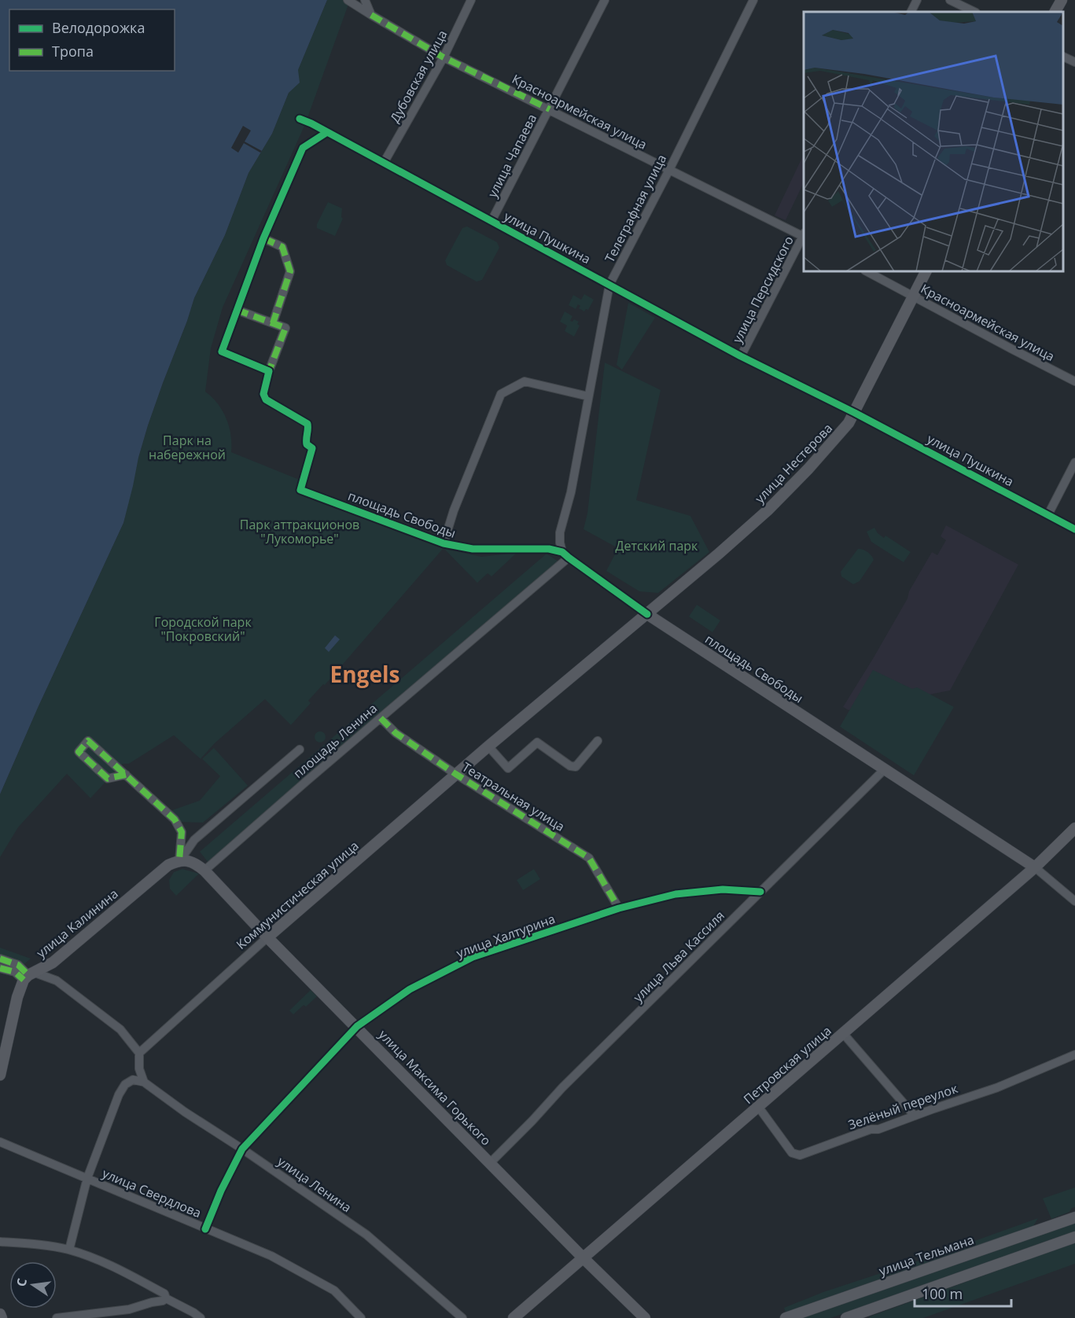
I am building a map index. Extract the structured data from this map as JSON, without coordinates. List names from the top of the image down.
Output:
{
  "streets": {
    "main road": [
      "улица Нестерова",
      "площадь Свободы",
      "Коммунистическая улица",
      "улица Калинина",
      "Петровская улица",
      "улица Максима Горького",
      "улица Тельмана"
    ],
    "street": [
      "Дубовская улица",
      "Красноармейская улица",
      "улица Чапаева",
      "Телеграфная улица",
      "улица Пушкина",
      "улица Персидского",
      "площадь Ленина",
      "Театральная улица",
      "улица Халтурина",
      "улица Льва Кассиля",
      "Зелёный переулок",
      "улица Ленина",
      "улица Свердлова"
    ]
  },
  "crossings": [
    ["Дубовская улица", "Красноармейская улица"],
    ["Дубовская улица", "улица Пушкина"],
    ["Красноармейская улица", "улица Чапаева"],
    ["Красноармейская улица", "Телеграфная улица"],
    ["Красноармейская улица", "улица Нестерова"],
    ["улица Чапаева", "улица Пушкина"],
    ["Телеграфная улица", "улица Пушкина"],
    ["Телеграфная улица", "площадь Свободы"],
    ["Телеграфная улица", "площадь Ленина"],
    ["улица Пушкина", "улица Персидского"],
    ["улица Пушкина", "улица Нестерова"],
    ["улица Нестерова", "площадь Свободы"],
    ["улица Нестерова", "Коммунистическая улица"],
    ["площадь Свободы", "площадь Ленина"],
    ["площадь Свободы", "Коммунистическая улица"],
    ["площадь Свободы", "улица Льва Кассиля"],
    ["площадь Свободы", "Петровская улица"],
    ["площадь Ленина", "Театральная улица"],
    ["площадь Ленина", "улица Калинина"],
    ["площадь Ленина", "улица Максима Горького"],
    ["Театральная улица", "Коммунистическая улица"],
    ["Театральная улица", "улица Халтурина"],
    ["Коммунистическая улица", "улица Максима Горького"],
    ["улица Калинина", "улица Максима Горького"],
    ["улица Халтурина", "улица Льва Кассиля"],
    ["улица Халтурина", "улица Максима Горького"],
    ["улица Халтурина", "улица Ленина"],
    ["улица Халтурина", "улица Свердлова"],
    ["улица Льва Кассиля", "улица Максима Горького"],
    ["Петровская улица", "улица Максима Горького"],
    ["Петровская улица", "Зелёный переулок"]
  ],
  "districts": ["Engels"],
  "parks": [
    "Парк на набережной",
    "Парк аттракционов \"Лукоморье\"",
    "Детский парк",
    "Городской парк \"Покровский\""
  ],
  "legend": ["Велодорожка", "Тропа"],
  "scale_bar": "100 m",
  "north": "left"
}
